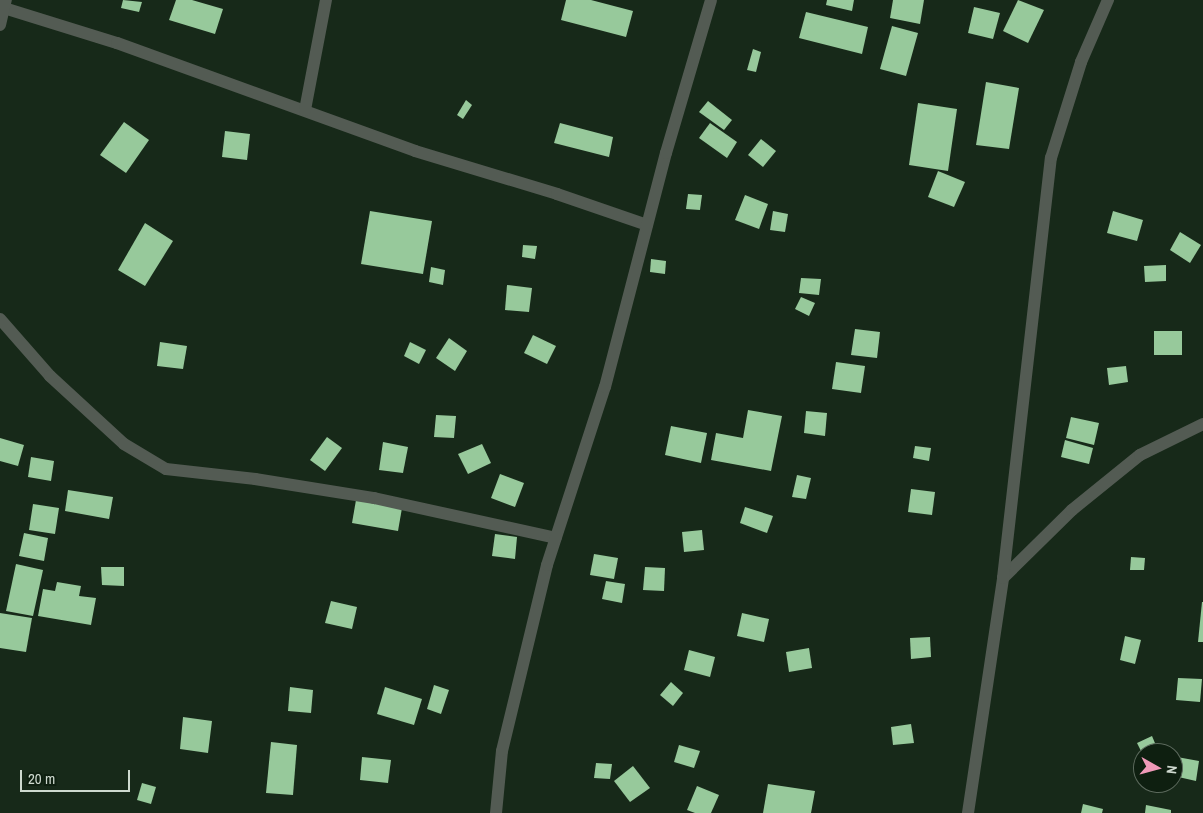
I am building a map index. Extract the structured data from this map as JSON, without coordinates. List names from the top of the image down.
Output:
{
  "scale_bar": "20 m",
  "north": "right"
}
